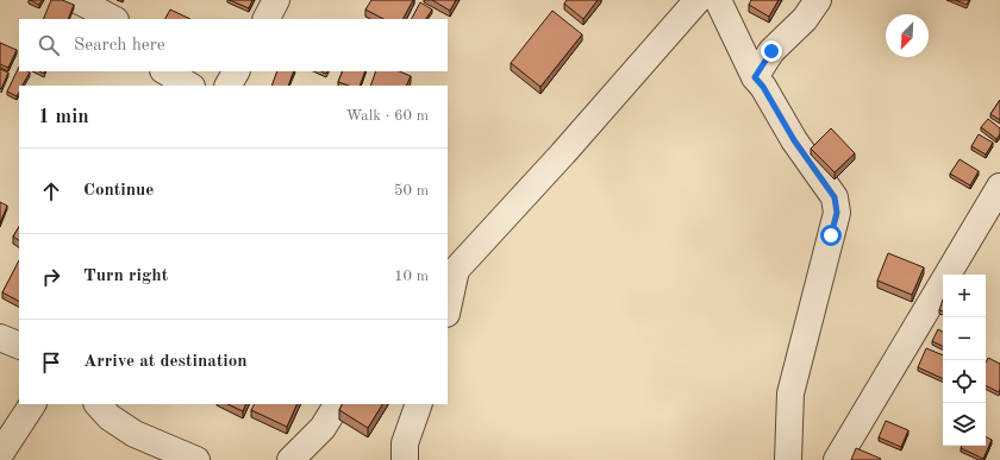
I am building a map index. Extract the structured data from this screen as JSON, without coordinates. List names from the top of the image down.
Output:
{
  "north": "bottom left",
  "page": {
    "search": "Search here",
    "heading": ["1 min", "Walk · 60 m"],
    "list": [
      ["Continue", "50 m"],
      ["Turn right", "10 m"],
      "Arrive at destination"
    ],
    "map_buttons": ["+", "−"]
  }
}
